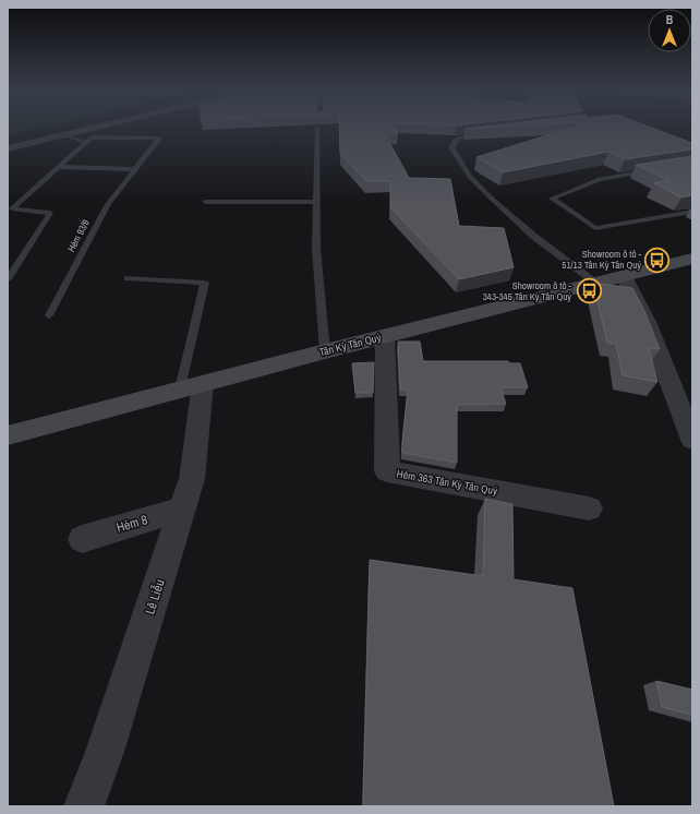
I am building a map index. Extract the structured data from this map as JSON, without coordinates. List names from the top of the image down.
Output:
{
  "streets": {
    "main road": ["Tân Kỳ Tân Quý"],
    "street": ["Hẻm 363 Tân Kỳ Tân Quý", "Hẻm 8", "Lê Liễu"],
    "lane": ["Hẻm 93/9"]
  },
  "crossings": [
    ["Tân Kỳ Tân Quý", "Hẻm 363 Tân Kỳ Tân Quý"],
    ["Tân Kỳ Tân Quý", "Lê Liễu"],
    ["Hẻm 8", "Lê Liễu"]
  ],
  "places": {
    "bus stop": ["Showroom ô tô - 51/13 Tân Kỳ Tân Quý", "Showroom ô tô - 343-345 Tân Kỳ Tân Quý"]
  },
  "north": "top"
}
